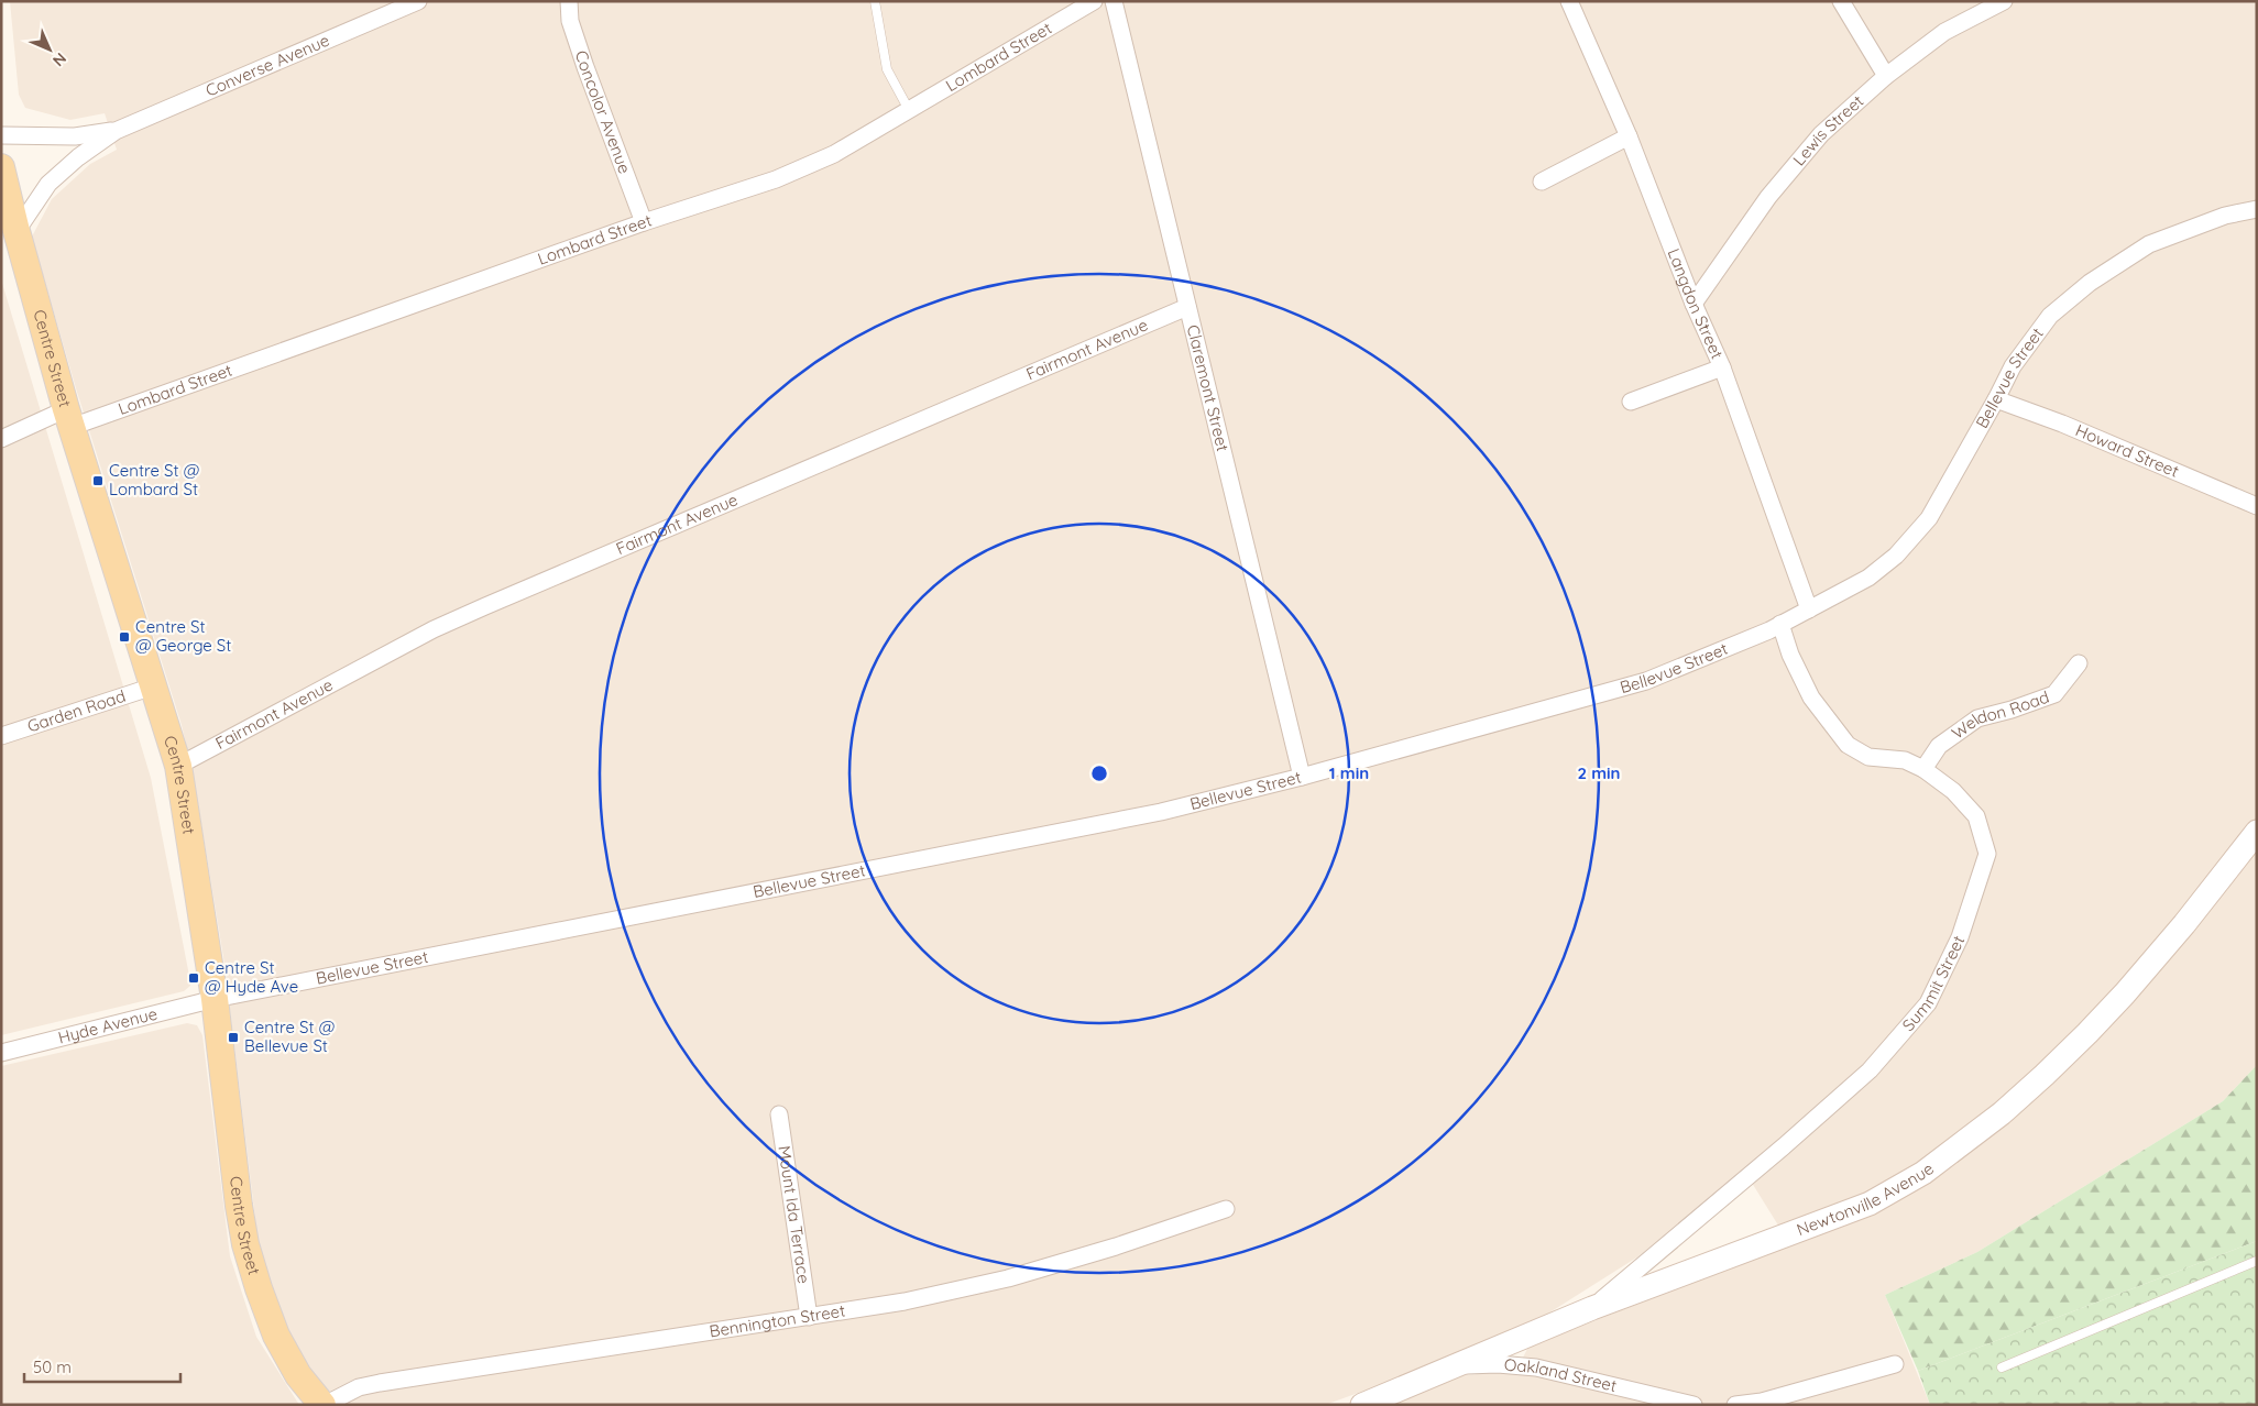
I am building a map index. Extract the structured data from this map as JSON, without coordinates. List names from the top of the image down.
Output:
{
  "streets": {
    "main road": ["Centre Street", "Newtonville Avenue"],
    "street": [
      "Lombard Street",
      "Converse Avenue",
      "Concolor Avenue",
      "Lewis Street",
      "Langdon Street",
      "Fairmont Avenue",
      "Bellevue Street",
      "Claremont Street",
      "Howard Street",
      "Garden Road",
      "Weldon Road",
      "Summit Street",
      "Hyde Avenue",
      "Mount Ida Terrace",
      "Bennington Street",
      "Oakland Street"
    ]
  },
  "crossings": [
    ["Lombard Street", "Concolor Avenue"],
    ["Lombard Street", "Centre Street"],
    ["Converse Avenue", "Centre Street"],
    ["Lewis Street", "Langdon Street"],
    ["Langdon Street", "Bellevue Street"],
    ["Fairmont Avenue", "Centre Street"],
    ["Fairmont Avenue", "Claremont Street"],
    ["Centre Street", "Bellevue Street"],
    ["Centre Street", "Garden Road"],
    ["Centre Street", "Hyde Avenue"],
    ["Centre Street", "Bennington Street"],
    ["Bellevue Street", "Claremont Street"],
    ["Bellevue Street", "Howard Street"],
    ["Bellevue Street", "Summit Street"],
    ["Bellevue Street", "Hyde Avenue"],
    ["Weldon Road", "Summit Street"],
    ["Summit Street", "Newtonville Avenue"],
    ["Newtonville Avenue", "Oakland Street"],
    ["Mount Ida Terrace", "Bennington Street"]
  ],
  "places": {
    "transit": [
      "Centre St @ Lombard St",
      "Centre St @ George St",
      "Centre St @ Hyde Ave",
      "Centre St @ Bellevue St"
    ]
  },
  "scale_bar": "50 m",
  "north": "bottom right",
  "rings": ["1 min", "2 min"]
}
